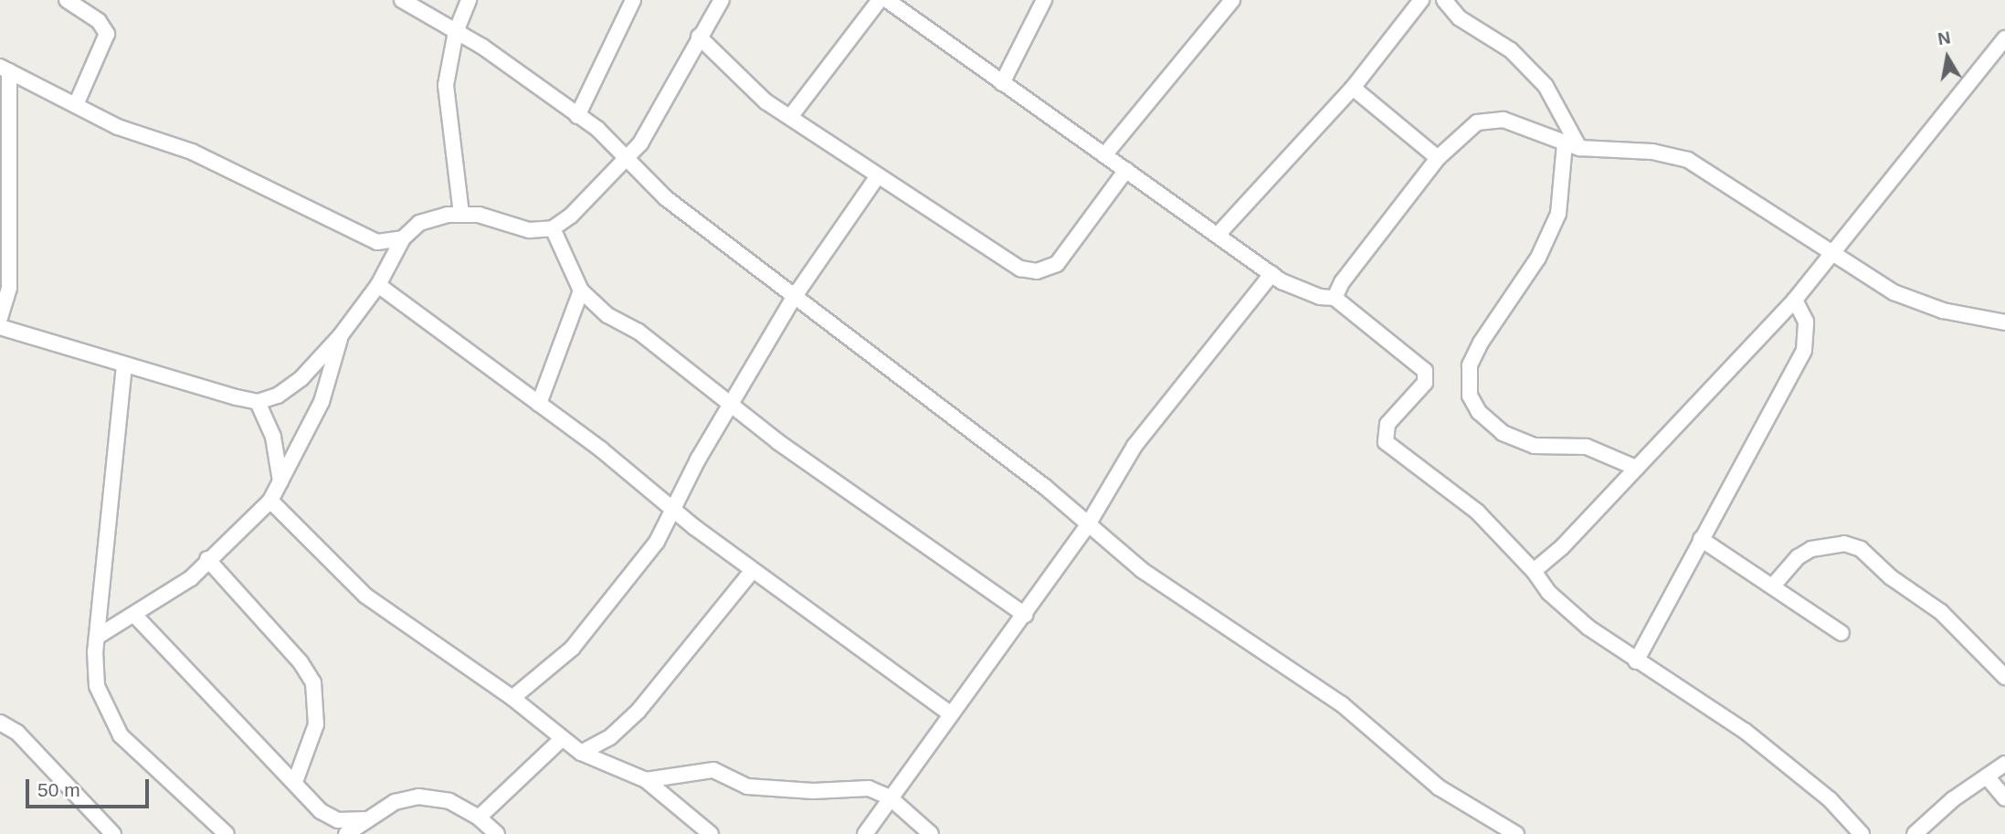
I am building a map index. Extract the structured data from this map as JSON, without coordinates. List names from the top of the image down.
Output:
{
  "scale_bar": "50 m",
  "north": "top"
}
